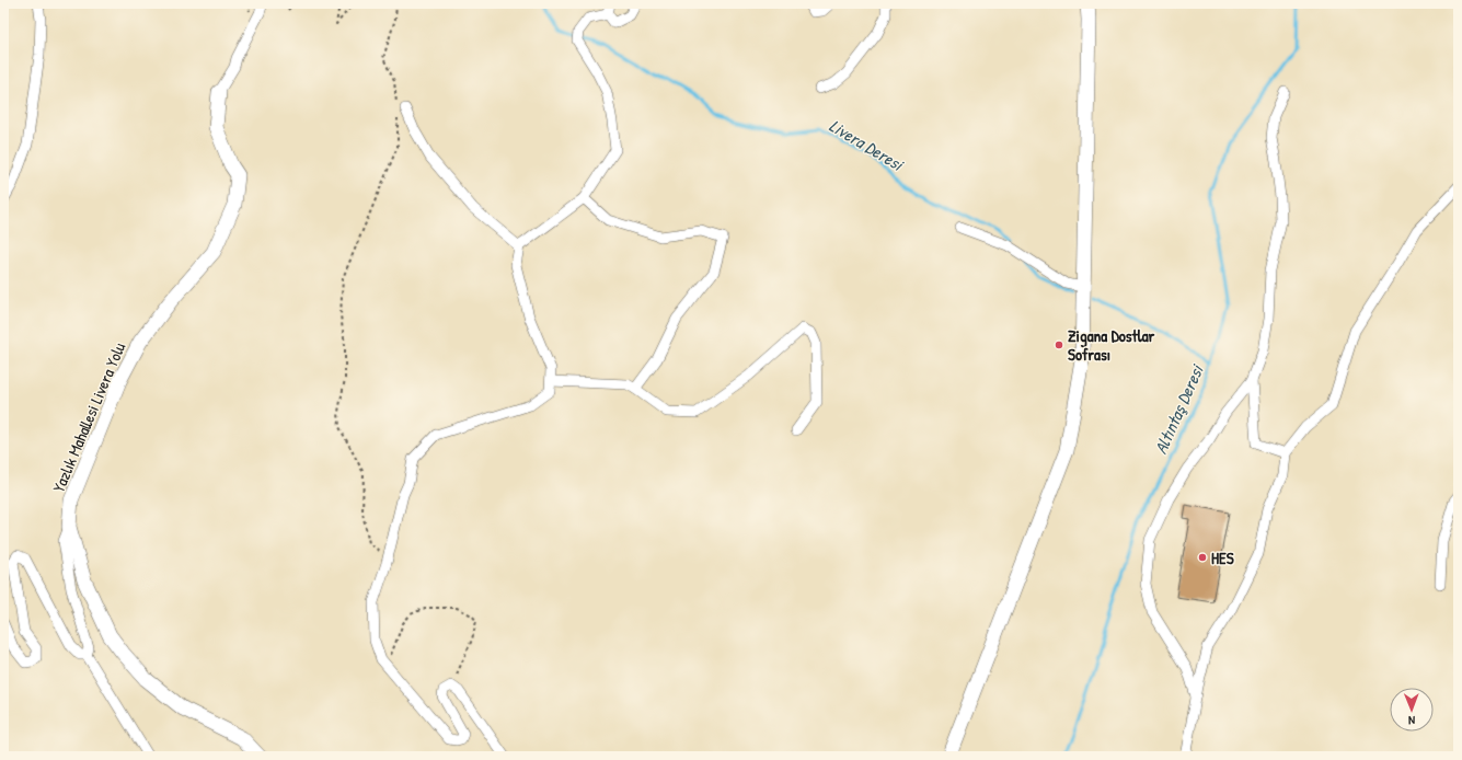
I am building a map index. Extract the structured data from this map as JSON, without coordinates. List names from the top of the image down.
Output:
{
  "streets": {
    "street": ["Yazlık Mahallesi Livera Yolu"]
  },
  "water": ["Livera Deresi", "Altıntaş Deresi"],
  "places": ["Zigana Dostlar Sofrası", "HES"],
  "north": "bottom"
}
